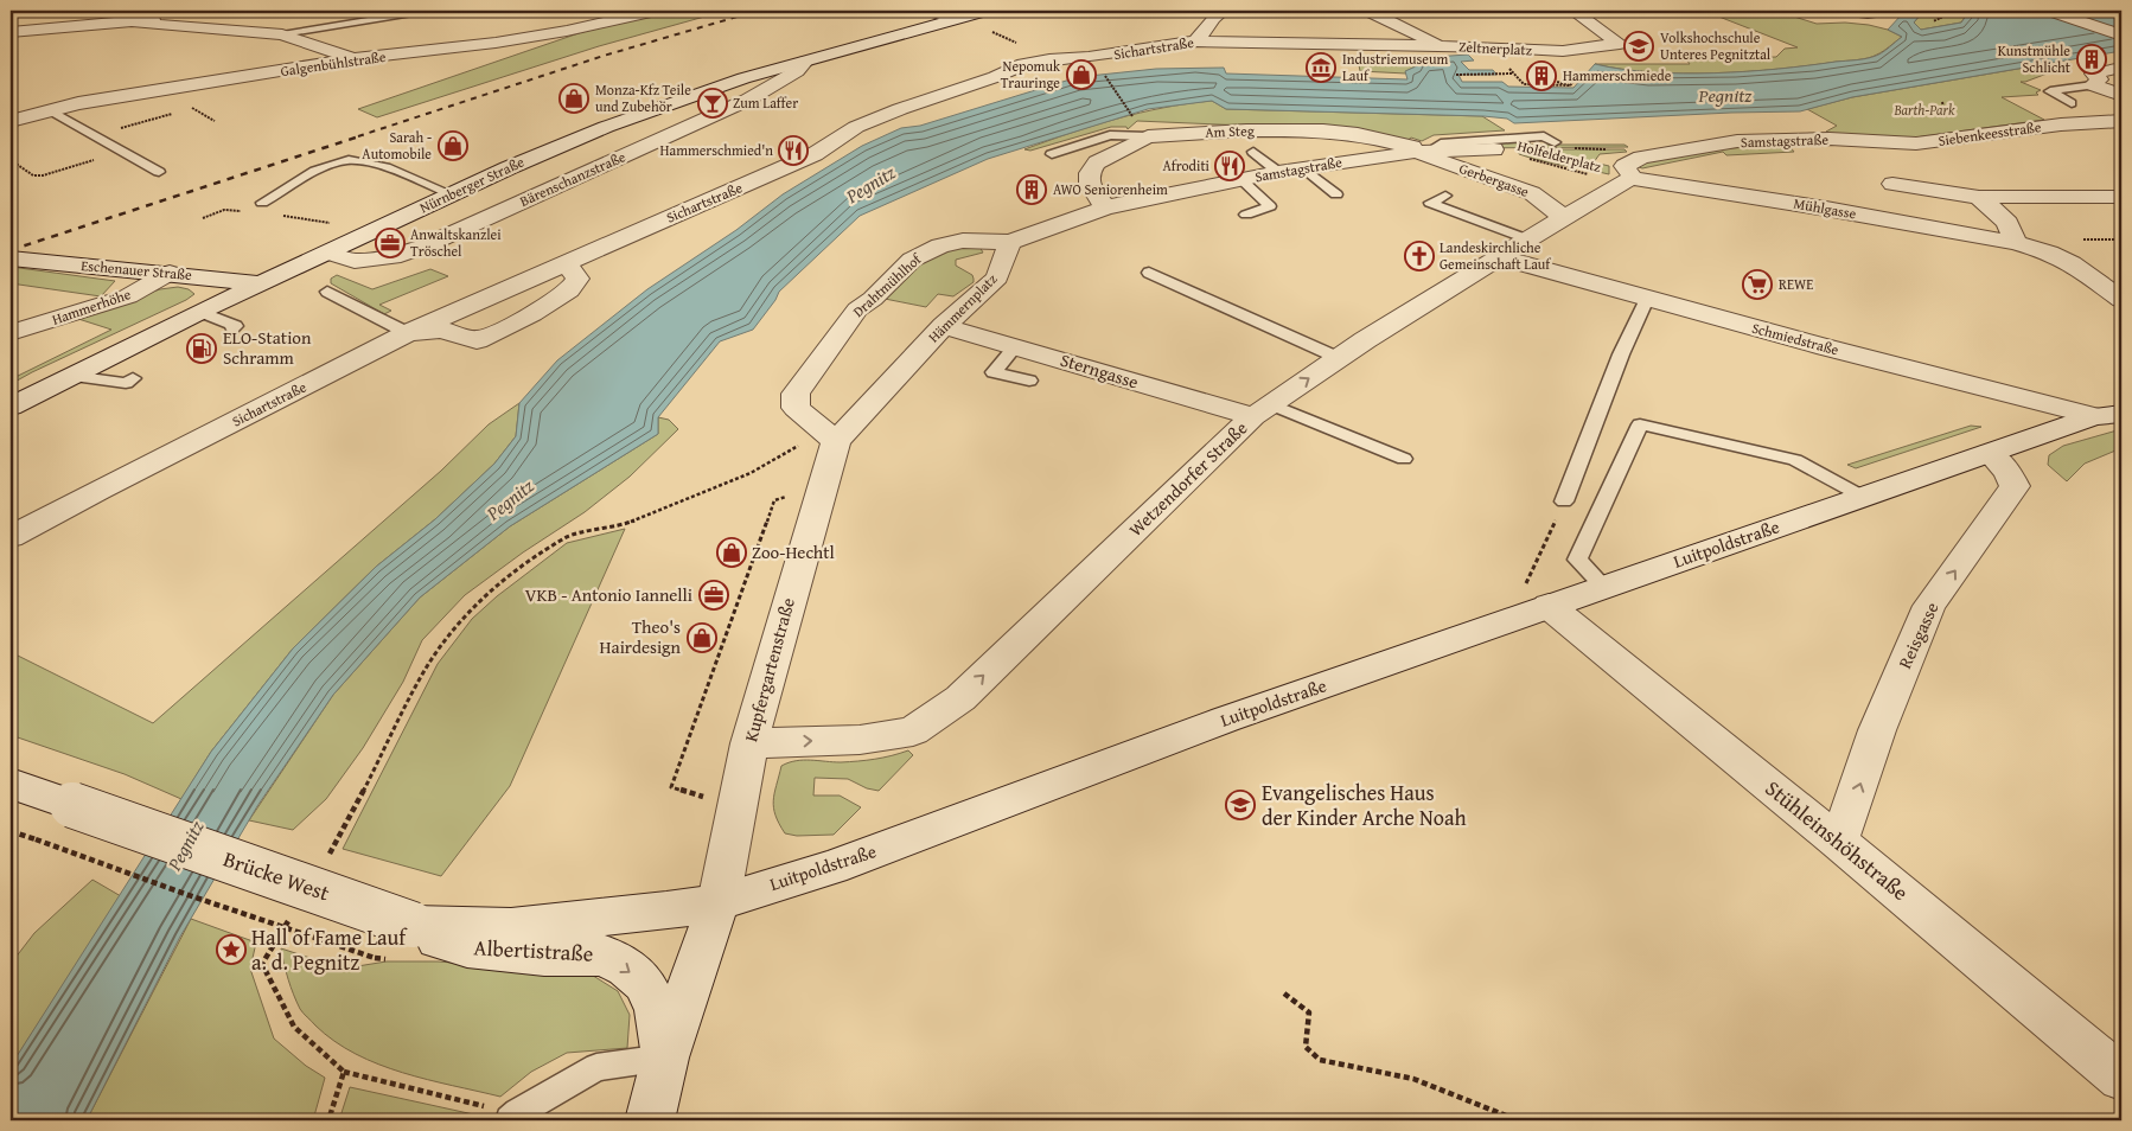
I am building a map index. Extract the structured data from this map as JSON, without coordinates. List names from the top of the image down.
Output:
{
  "streets": {
    "street": [
      "Sichartstraße",
      "Zeltnerplatz",
      "Galgenbühlstraße",
      "Am Steg",
      "Siebenkeesstraße",
      "Samstagstraße",
      "Bärenschanzstraße",
      "Gerbergasse",
      "Nürnberger Straße",
      "Mühlgasse",
      "Eschenauer Straße",
      "Drahtmühlhof",
      "Hammerhöhe",
      "Hämmernplatz",
      "Schmiedstraße",
      "Sterngasse",
      "Wetzendorfer Straße",
      "Luitpoldstraße",
      "Reisgasse",
      "Kupfergartenstraße",
      "Stühleinshöhstraße",
      "Brücke West",
      "Albertistraße"
    ],
    "path": ["Holfelderplatz"]
  },
  "crossings": [
    ["Sichartstraße", "Zeltnerplatz"],
    ["Am Steg", "Samstagstraße"],
    ["Am Steg", "Gerbergasse"],
    ["Siebenkeesstraße", "Samstagstraße"],
    ["Samstagstraße", "Holfelderplatz"],
    ["Samstagstraße", "Gerbergasse"],
    ["Samstagstraße", "Mühlgasse"],
    ["Samstagstraße", "Wetzendorfer Straße"],
    ["Holfelderplatz", "Mühlgasse"],
    ["Holfelderplatz", "Wetzendorfer Straße"],
    ["Bärenschanzstraße", "Nürnberger Straße"],
    ["Gerbergasse", "Wetzendorfer Straße"],
    ["Nürnberger Straße", "Eschenauer Straße"],
    ["Mühlgasse", "Wetzendorfer Straße"],
    ["Eschenauer Straße", "Hammerhöhe"],
    ["Drahtmühlhof", "Hämmernplatz"],
    ["Drahtmühlhof", "Kupfergartenstraße"],
    ["Hämmernplatz", "Sterngasse"],
    ["Hämmernplatz", "Kupfergartenstraße"],
    ["Schmiedstraße", "Wetzendorfer Straße"],
    ["Schmiedstraße", "Luitpoldstraße"],
    ["Sterngasse", "Wetzendorfer Straße"],
    ["Wetzendorfer Straße", "Kupfergartenstraße"],
    ["Luitpoldstraße", "Reisgasse"],
    ["Luitpoldstraße", "Kupfergartenstraße"],
    ["Luitpoldstraße", "Stühleinshöhstraße"],
    ["Luitpoldstraße", "Brücke West"],
    ["Luitpoldstraße", "Albertistraße"],
    ["Reisgasse", "Stühleinshöhstraße"],
    ["Kupfergartenstraße", "Albertistraße"],
    ["Brücke West", "Albertistraße"]
  ],
  "one_way": ["Wetzendorfer Straße", "Reisgasse", "Albertistraße"],
  "water": ["Pegnitz"],
  "parks": ["Barth-Park"],
  "places": {
    "school or university": ["Volkshochschule Unteres Pegnitztal", "Evangelisches Haus der Kinder Arche Noah"],
    "building": ["Kunstmühle Schlicht", "Hammerschmiede", "AWO Seniorenheim"],
    "museum": ["Industriemuseum Lauf"],
    "shop": [
      "Nepomuk Trauringe",
      "Monza-Kfz Teile und Zubehör",
      "Sarah - Automobile",
      "Zoo-Hechtl",
      "Theo's Hairdesign"
    ],
    "bar": ["Zum Laffer"],
    "restaurant": ["Hammerschmied'n", "Afroditi"],
    "office": ["Anwaltskanzlei Tröschel", "VKB - Antonio Iannelli"],
    "church": ["Landeskirchliche Gemeinschaft Lauf"],
    "supermarket": ["REWE"],
    "fuel station": ["ELO-Station Schramm"],
    "place": ["Hall of Fame Lauf a. d. Pegnitz"]
  }
}
